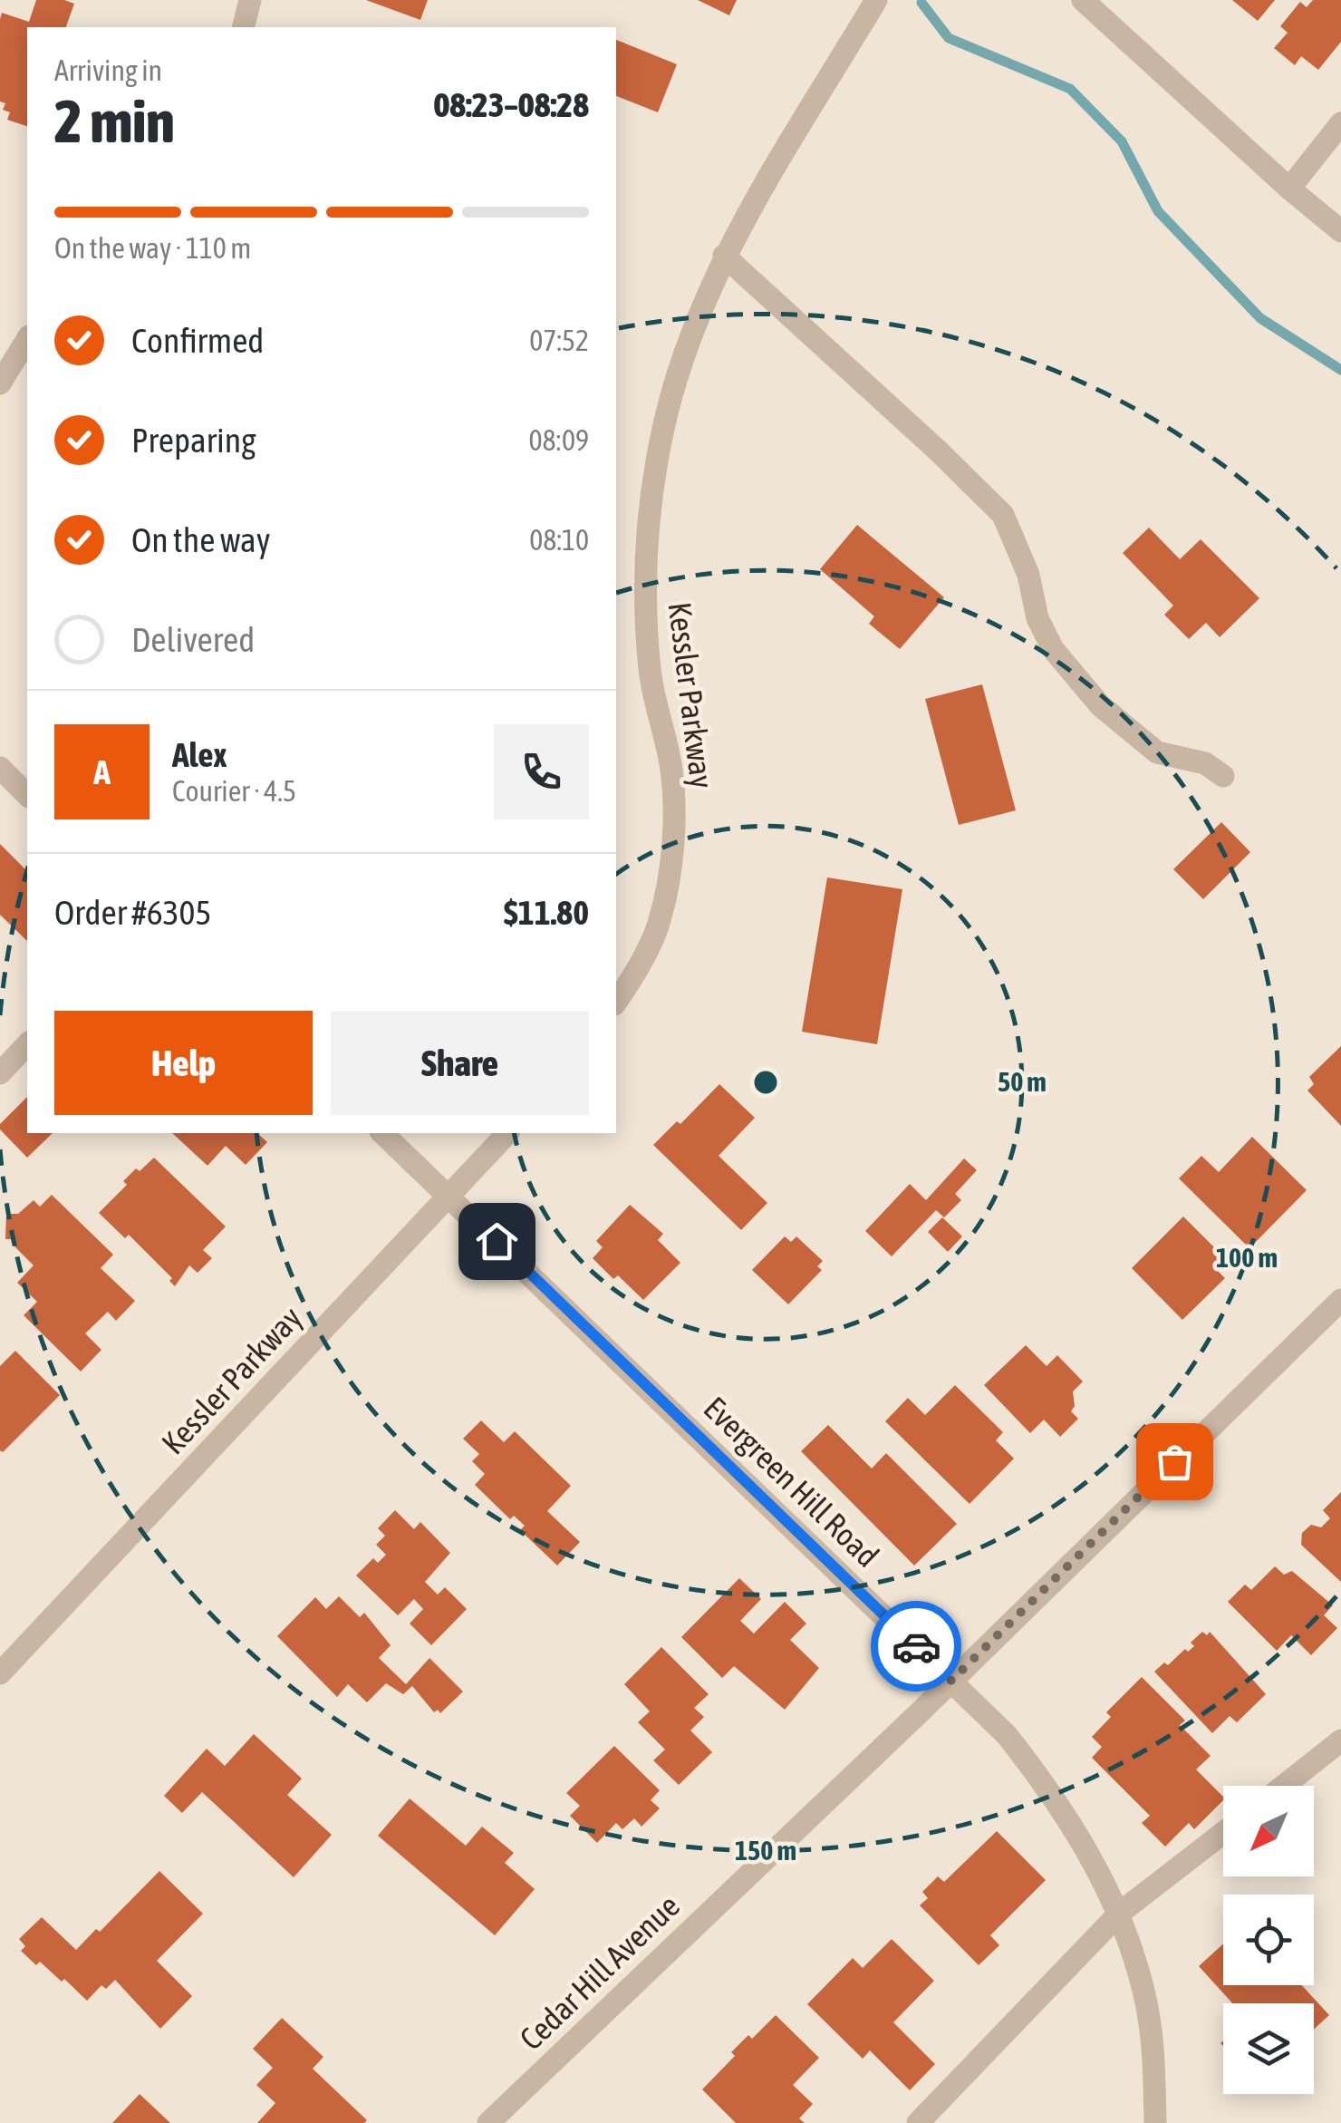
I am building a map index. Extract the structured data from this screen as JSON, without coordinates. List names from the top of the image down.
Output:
{
  "streets": {
    "street": ["Kessler Parkway", "Evergreen Hill Road", "Cedar Hill Avenue"]
  },
  "crossings": [
    ["Kessler Parkway", "Evergreen Hill Road"],
    ["Evergreen Hill Road", "Cedar Hill Avenue"]
  ],
  "north": "bottom left",
  "page": {
    "heading": ["2 min", "Arriving in", "08:23–08:28"],
    "panel": [
      "Alex",
      "Courier · 4.5",
      "Order #6305",
      "$11.80"
    ],
    "bar": "On the way · 110 m",
    "list": [
      ["Confirmed", "07:52"],
      ["Preparing", "08:09"],
      ["On the way", "08:10"],
      "Delivered"
    ],
    "round": "A",
    "buttons": ["Help", "Share"]
  },
  "rings": ["50 m", "100 m", "150 m"]
}
